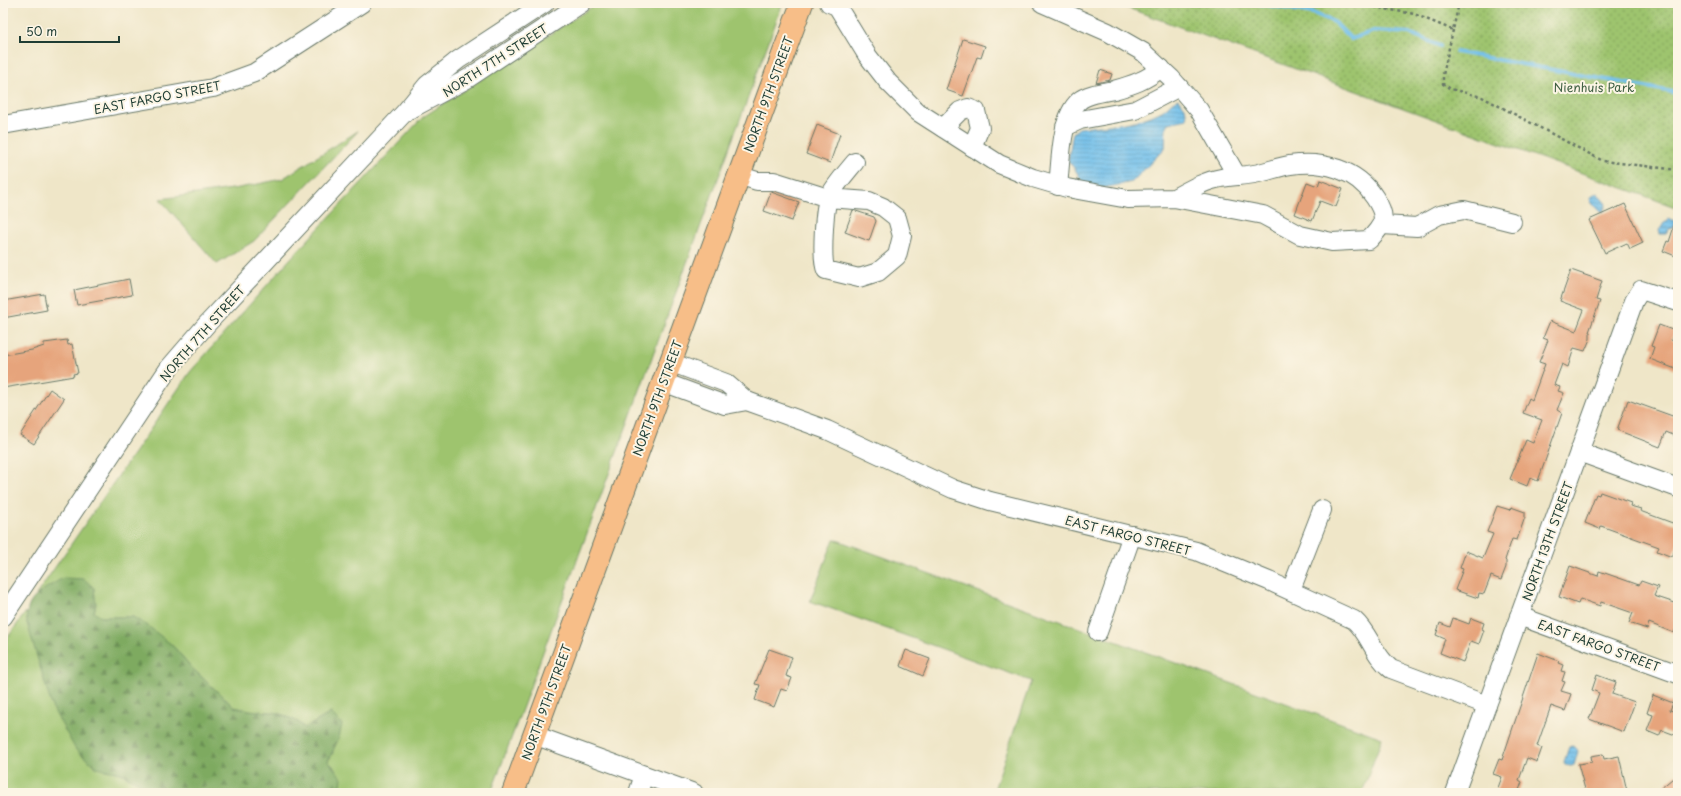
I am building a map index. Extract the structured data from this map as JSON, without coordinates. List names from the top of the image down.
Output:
{
  "streets": {
    "main road": ["NORTH 9TH STREET"],
    "street": ["NORTH 7TH STREET", "EAST FARGO STREET", "NORTH 13TH STREET"]
  },
  "crossings": [
    ["NORTH 9TH STREET", "EAST FARGO STREET"],
    ["EAST FARGO STREET", "NORTH 13TH STREET"]
  ],
  "parks": ["Nienhuis Park"],
  "scale_bar": "50 m"
}
